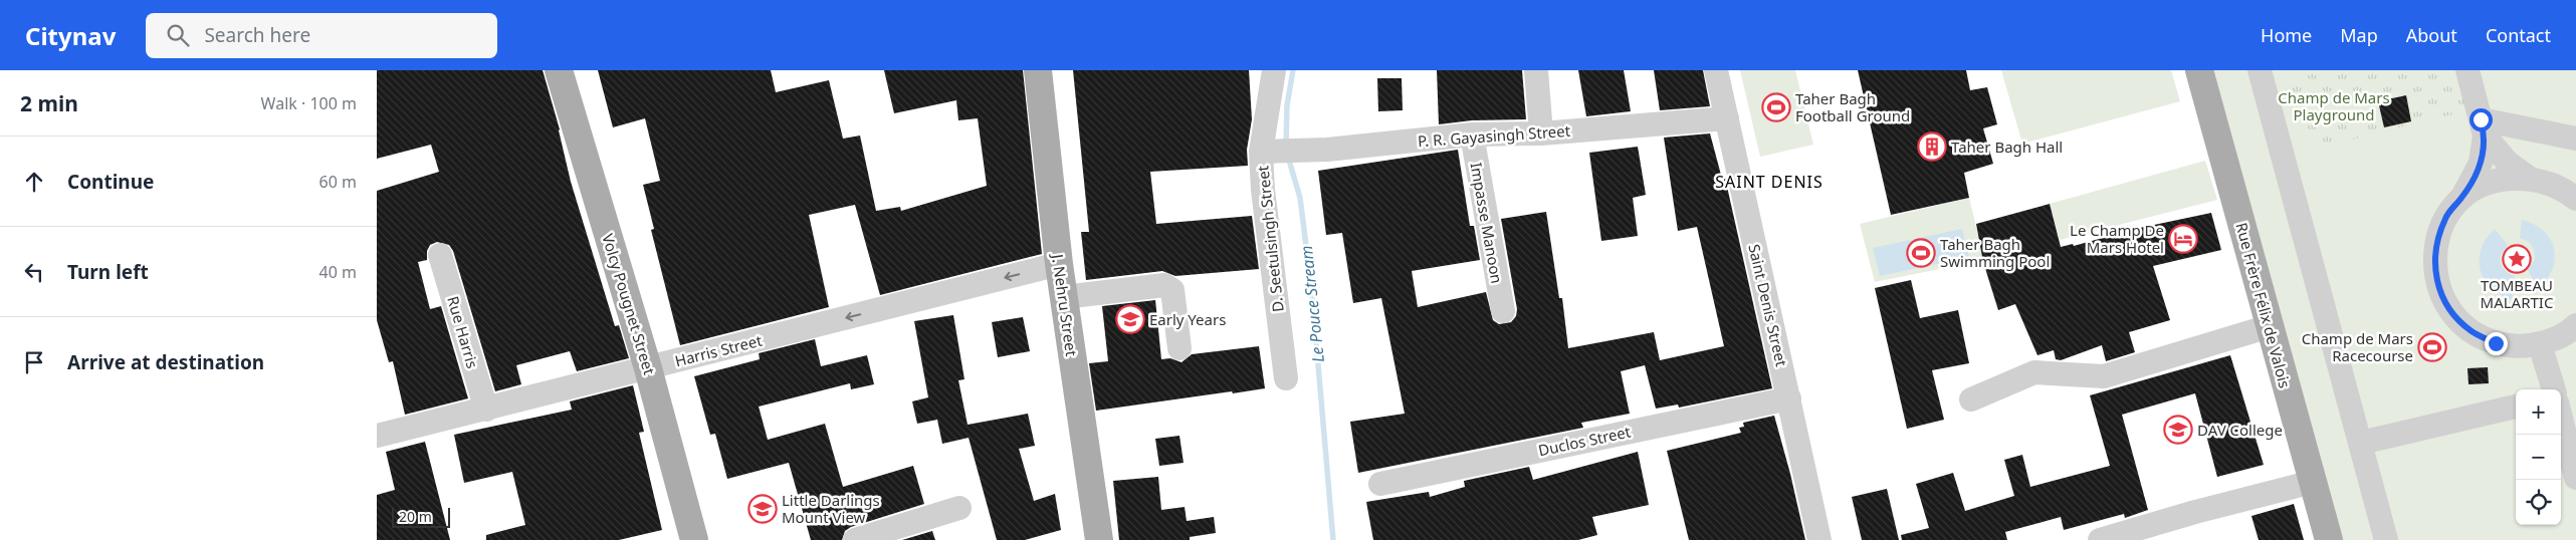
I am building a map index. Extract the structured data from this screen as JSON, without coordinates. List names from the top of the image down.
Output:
{
  "streets": {
    "main road": ["Volcy Pougnet Street", "J. Nehru Street", "Rue Frère Félix de Valois"],
    "street": [
      "P. R. Gayasingh Street",
      "Impasse Manoon",
      "D. Seetulsingh Street",
      "Saint Denis Street",
      "Rue Harris",
      "Harris Street",
      "Duclos Street"
    ]
  },
  "crossings": [
    ["P. R. Gayasingh Street", "Impasse Manoon"],
    ["P. R. Gayasingh Street", "D. Seetulsingh Street"],
    ["P. R. Gayasingh Street", "Saint Denis Street"],
    ["Volcy Pougnet Street", "Harris Street"],
    ["J. Nehru Street", "Harris Street"],
    ["Saint Denis Street", "Duclos Street"],
    ["Rue Harris", "Harris Street"]
  ],
  "one_way": ["Harris Street"],
  "districts": ["SAINT DENIS"],
  "water": ["Le Pouce Stream"],
  "parks": ["Champ de Mars Playground"],
  "places": {
    "sports": ["Taher Bagh Football Ground", "Taher Bagh Swimming Pool", "Champ de Mars Racecourse"],
    "building": ["Taher Bagh Hall"],
    "hotel": ["Le Champ De Mars Hotel"],
    "place": ["TOMBEAU MALARTIC"],
    "school or university": ["Early Years", "DAV College", "Little Darlings Mount View"]
  },
  "scale_bar": "20 m",
  "page": {
    "header": "Citynav",
    "search": "Search here",
    "nav": [
      "Home",
      "Map",
      "About",
      "Contact"
    ],
    "heading": ["2 min", "Walk · 100 m"],
    "list": [
      ["Continue", "60 m"],
      ["Turn left", "40 m"],
      "Arrive at destination"
    ],
    "map_buttons": ["+", "−"],
    "scale": "20 m"
  }
}
